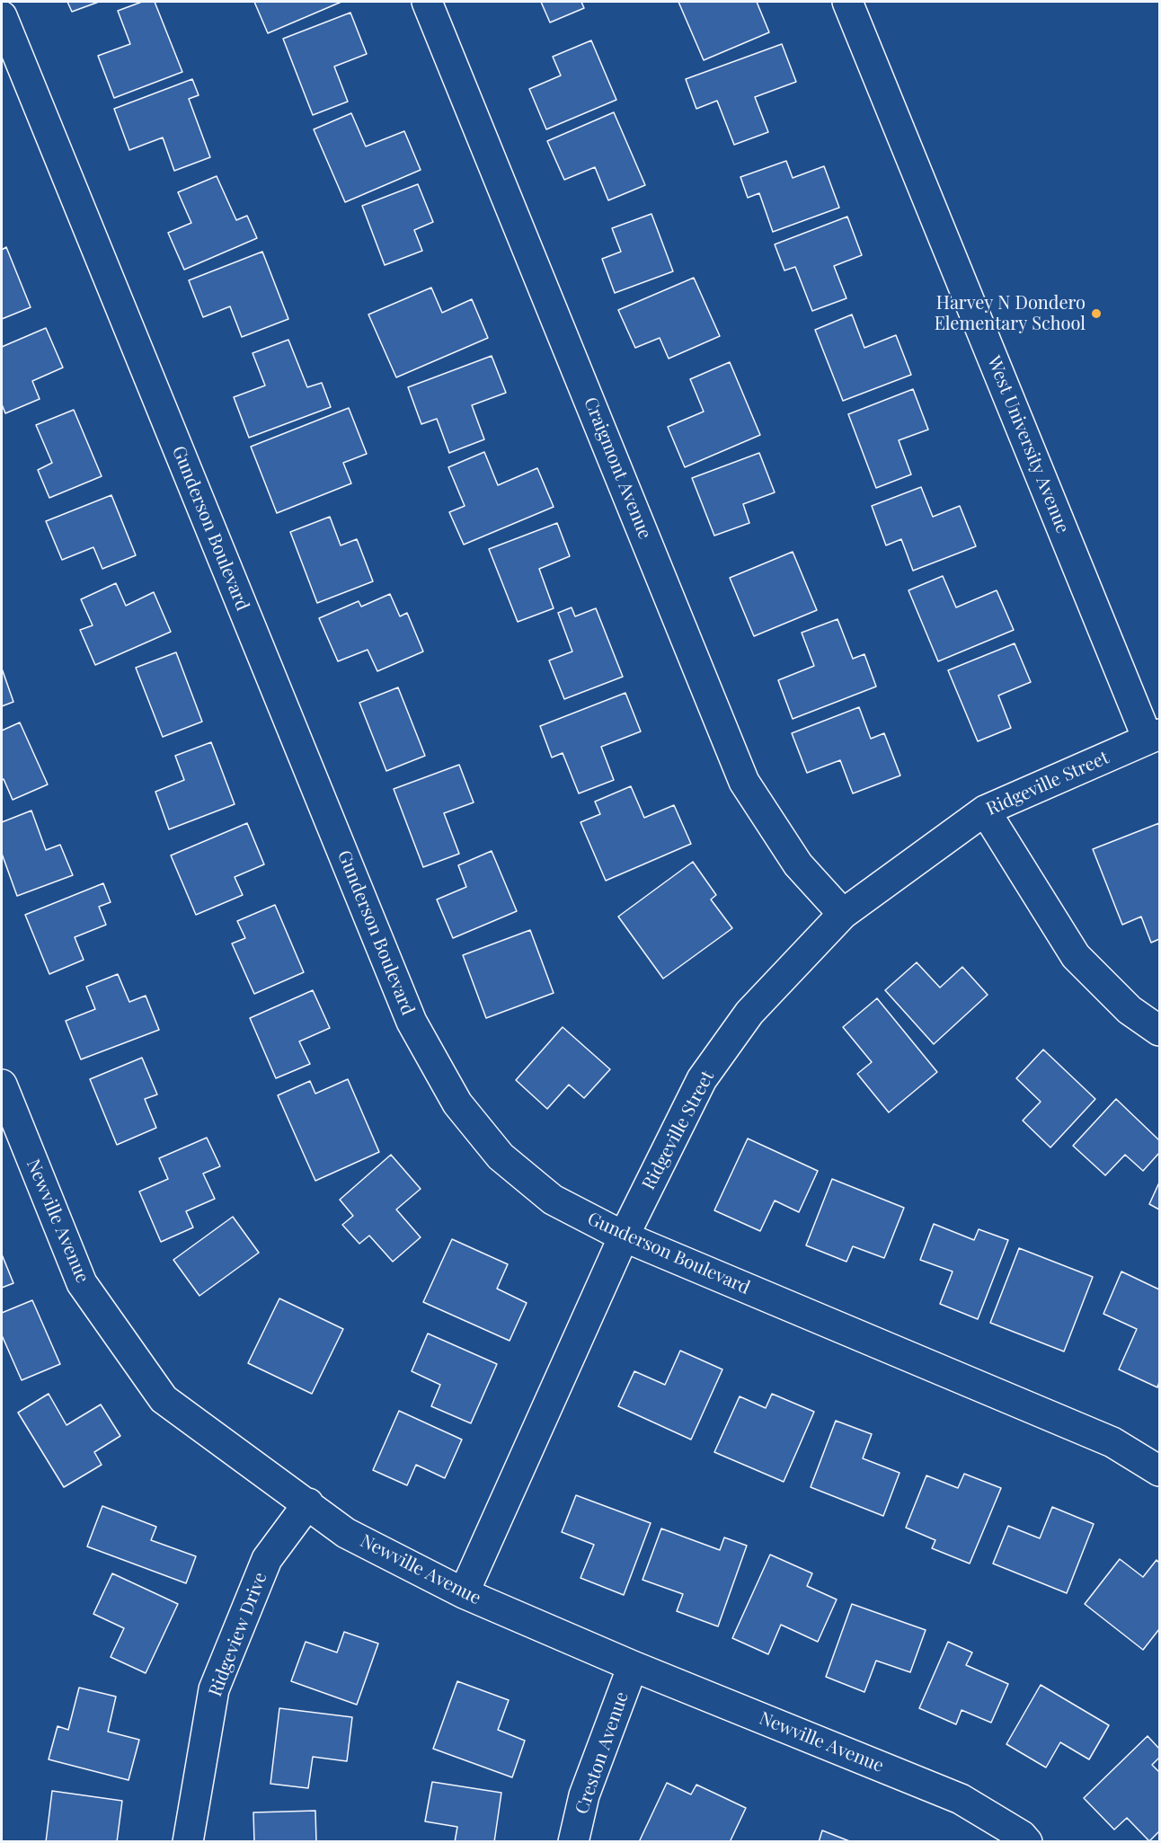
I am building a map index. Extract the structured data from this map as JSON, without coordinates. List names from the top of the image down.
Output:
{
  "streets": {
    "street": [
      "West University Avenue",
      "Craigmont Avenue",
      "Gunderson Boulevard",
      "Ridgeville Street",
      "Newville Avenue",
      "Ridgeview Drive",
      "Creston Avenue"
    ]
  },
  "crossings": [
    ["West University Avenue", "Ridgeville Street"],
    ["Craigmont Avenue", "Ridgeville Street"],
    ["Gunderson Boulevard", "Ridgeville Street"],
    ["Ridgeville Street", "Newville Avenue"],
    ["Newville Avenue", "Ridgeview Drive"],
    ["Newville Avenue", "Creston Avenue"]
  ],
  "places": ["Harvey N Dondero Elementary School"]
}
